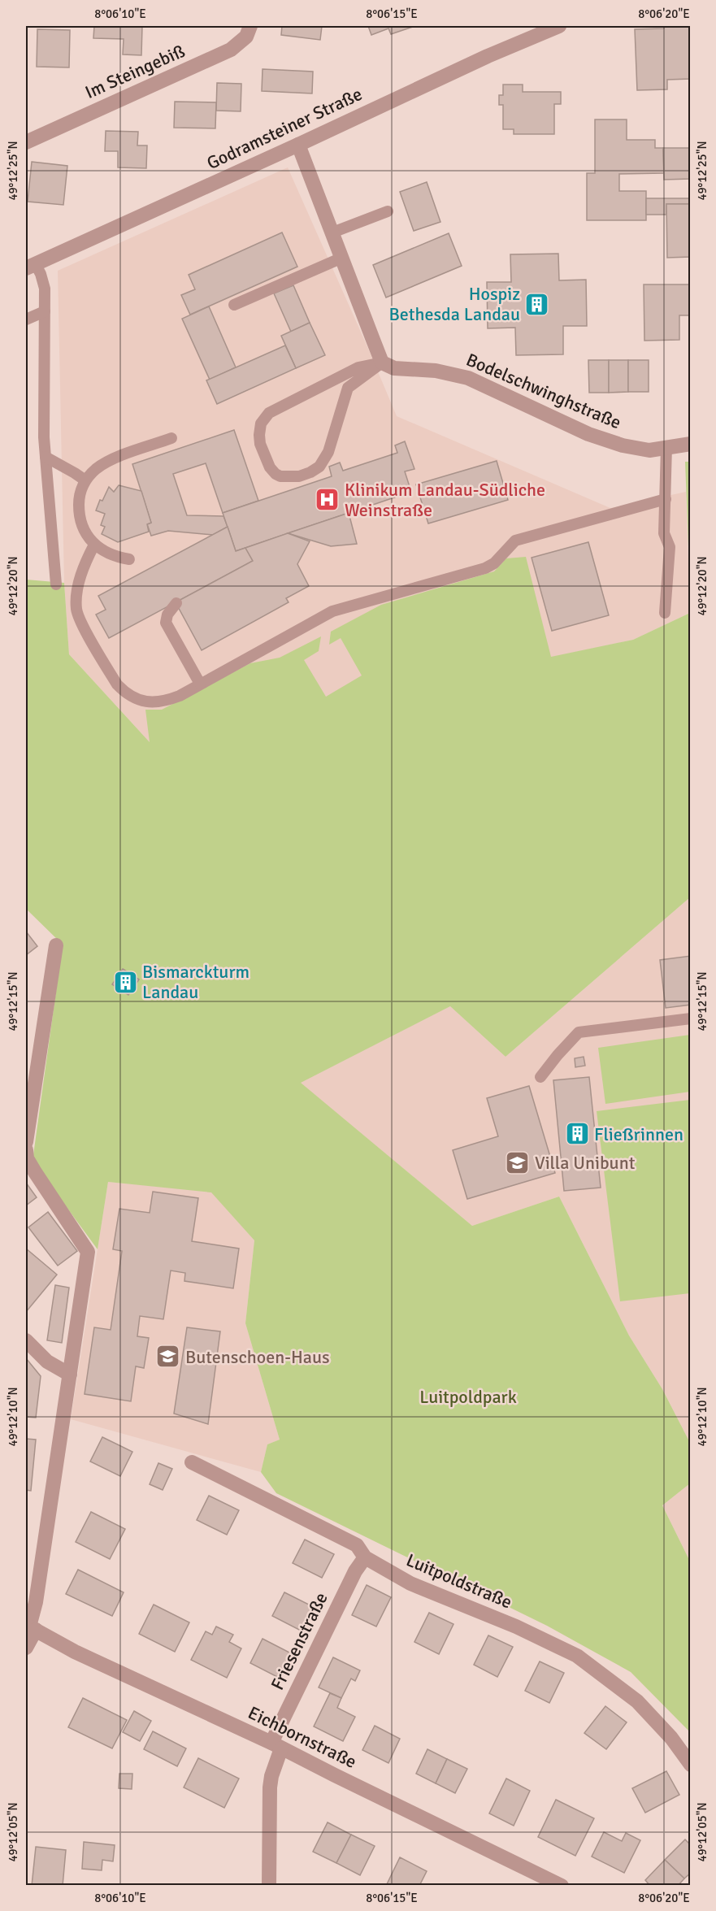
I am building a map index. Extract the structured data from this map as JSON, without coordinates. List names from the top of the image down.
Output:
{
  "streets": {
    "street": [
      "Im Steingebiß",
      "Godramsteiner Straße",
      "Bodelschwinghstraße",
      "Luitpoldstraße",
      "Friesenstraße",
      "Eichbornstraße"
    ]
  },
  "crossings": [
    ["Luitpoldstraße", "Friesenstraße"],
    ["Friesenstraße", "Eichbornstraße"]
  ],
  "parks": ["Luitpoldpark"],
  "places": {
    "building": ["Hospiz Bethesda Landau", "Bismarckturm Landau", "Fließrinnen"],
    "hospital": ["Klinikum Landau-Südliche Weinstraße"],
    "school or university": ["Villa Unibunt", "Butenschoen-Haus"]
  },
  "coordinates": [
    "8°06'10\"E",
    "8°06'15\"E",
    "8°06'20\"E",
    "49°12'25\"N",
    "49°12'20\"N",
    "49°12'15\"N",
    "49°12'10\"N",
    "49°12'05\"N"
  ]
}
